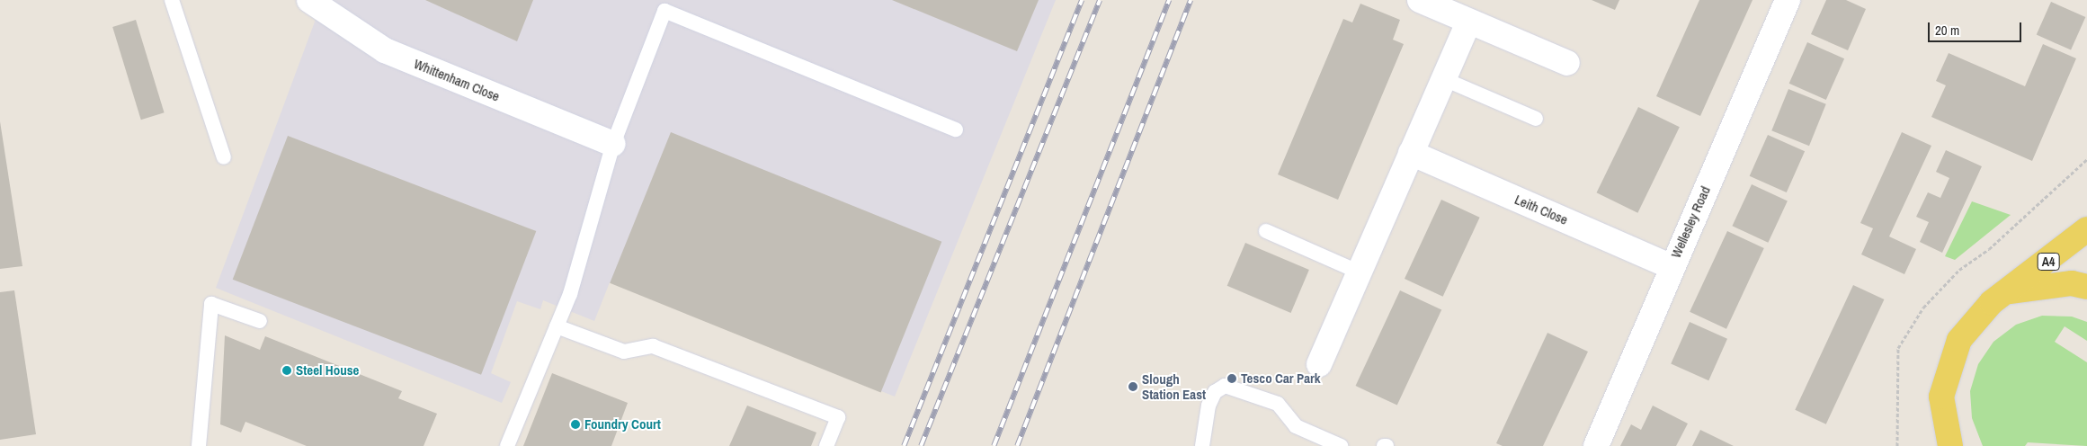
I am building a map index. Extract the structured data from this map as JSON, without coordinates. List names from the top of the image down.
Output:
{
  "streets": {
    "main road": ["A4"],
    "street": ["Whittenham Close", "Leith Close", "Wellesley Road"]
  },
  "crossings": [
    ["Leith Close", "Wellesley Road"]
  ],
  "places": [
    "Steel House",
    "Tesco Car Park",
    "Slough Station East",
    "Foundry Court"
  ],
  "scale_bar": "20 m"
}
